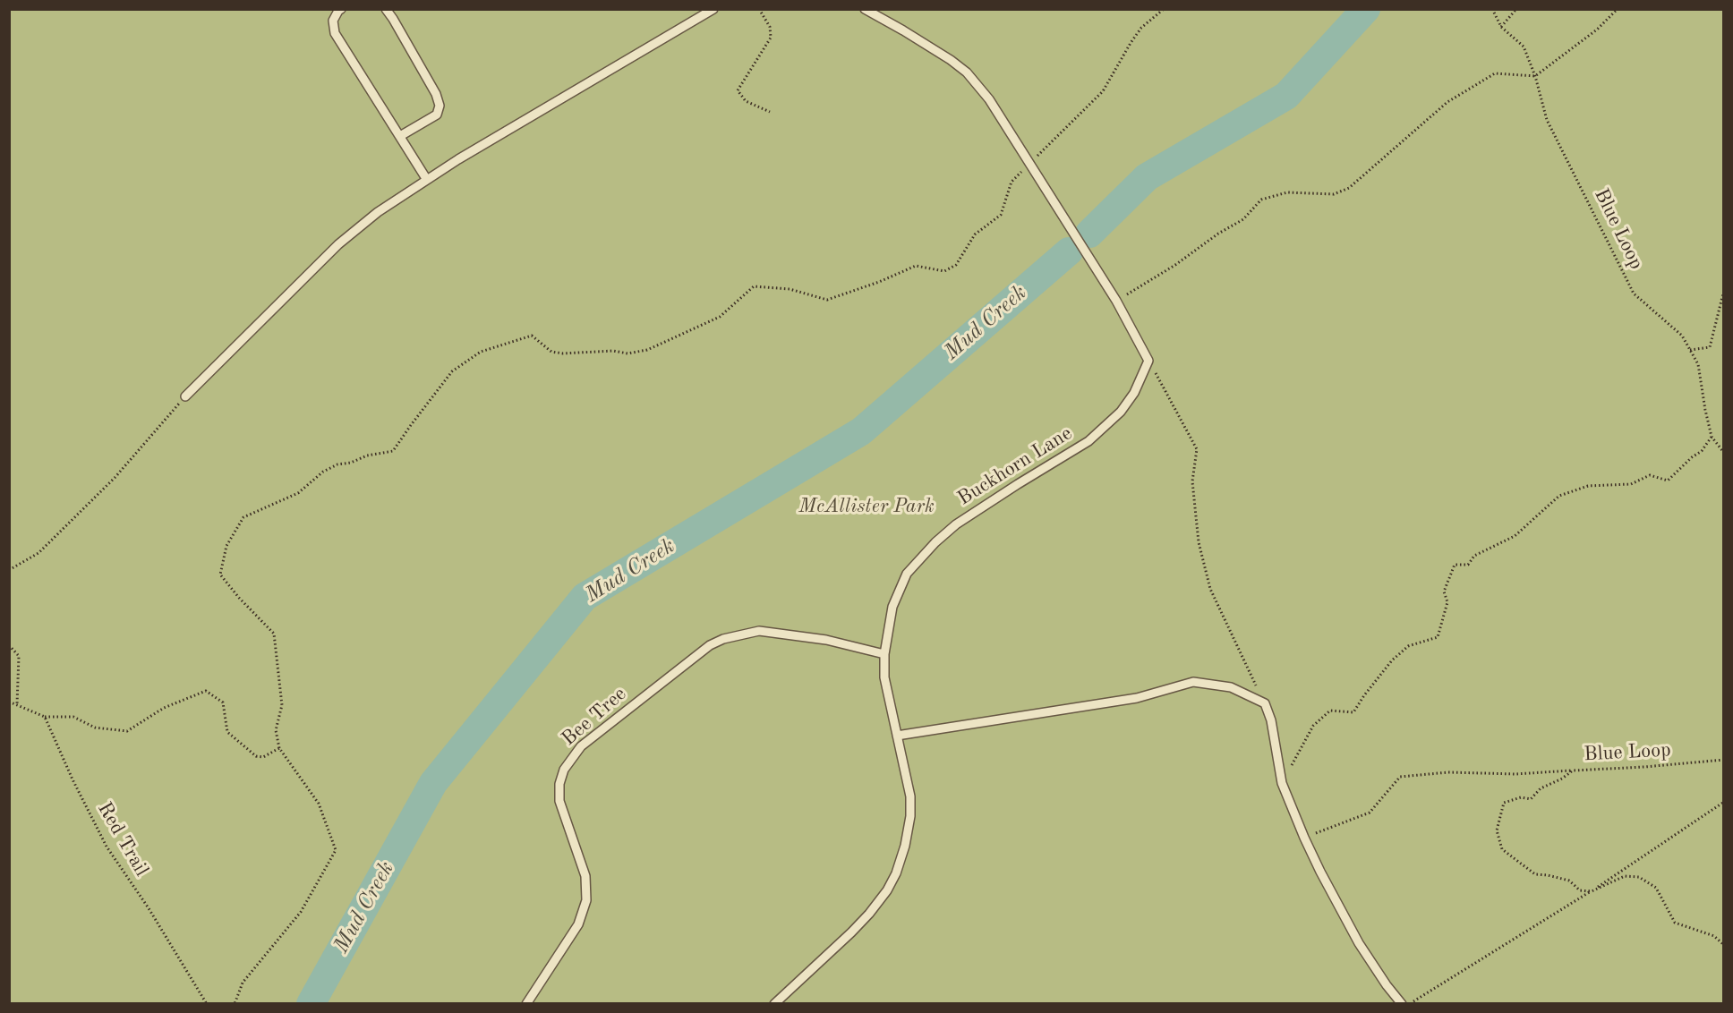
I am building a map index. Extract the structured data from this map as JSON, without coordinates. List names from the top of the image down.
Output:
{
  "streets": {
    "lane": ["Buckhorn Lane", "Bee Tree"],
    "path": ["Blue Loop", "Red Trail"]
  },
  "crossings": [
    ["Buckhorn Lane", "Bee Tree"]
  ],
  "water": ["Mud Creek"],
  "parks": ["McAllister Park"]
}
